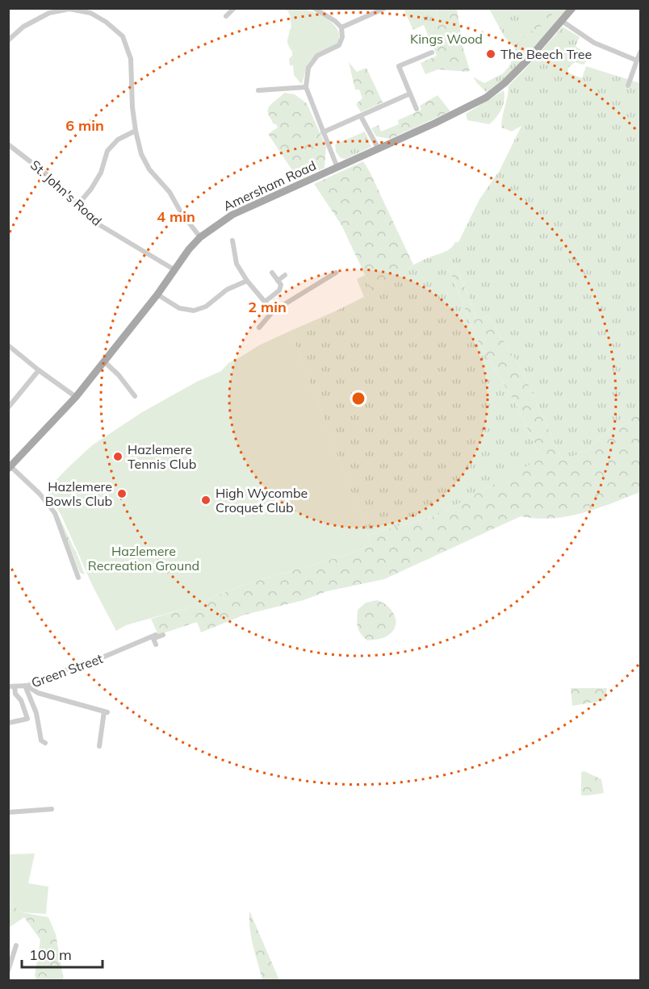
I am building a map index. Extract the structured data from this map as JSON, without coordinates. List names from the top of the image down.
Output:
{
  "streets": {
    "main road": ["Amersham Road"],
    "street": ["St. John's Road", "Green Street"]
  },
  "crossings": [
    ["Amersham Road", "St. John's Road"]
  ],
  "parks": ["Kings Wood", "Hazlemere Recreation Ground"],
  "places": [
    "The Beech Tree",
    "Hazlemere Tennis Club",
    "Hazlemere Bowls Club",
    "High Wycombe Croquet Club"
  ],
  "scale_bar": "100 m",
  "rings": ["6 min", "4 min", "2 min"]
}
